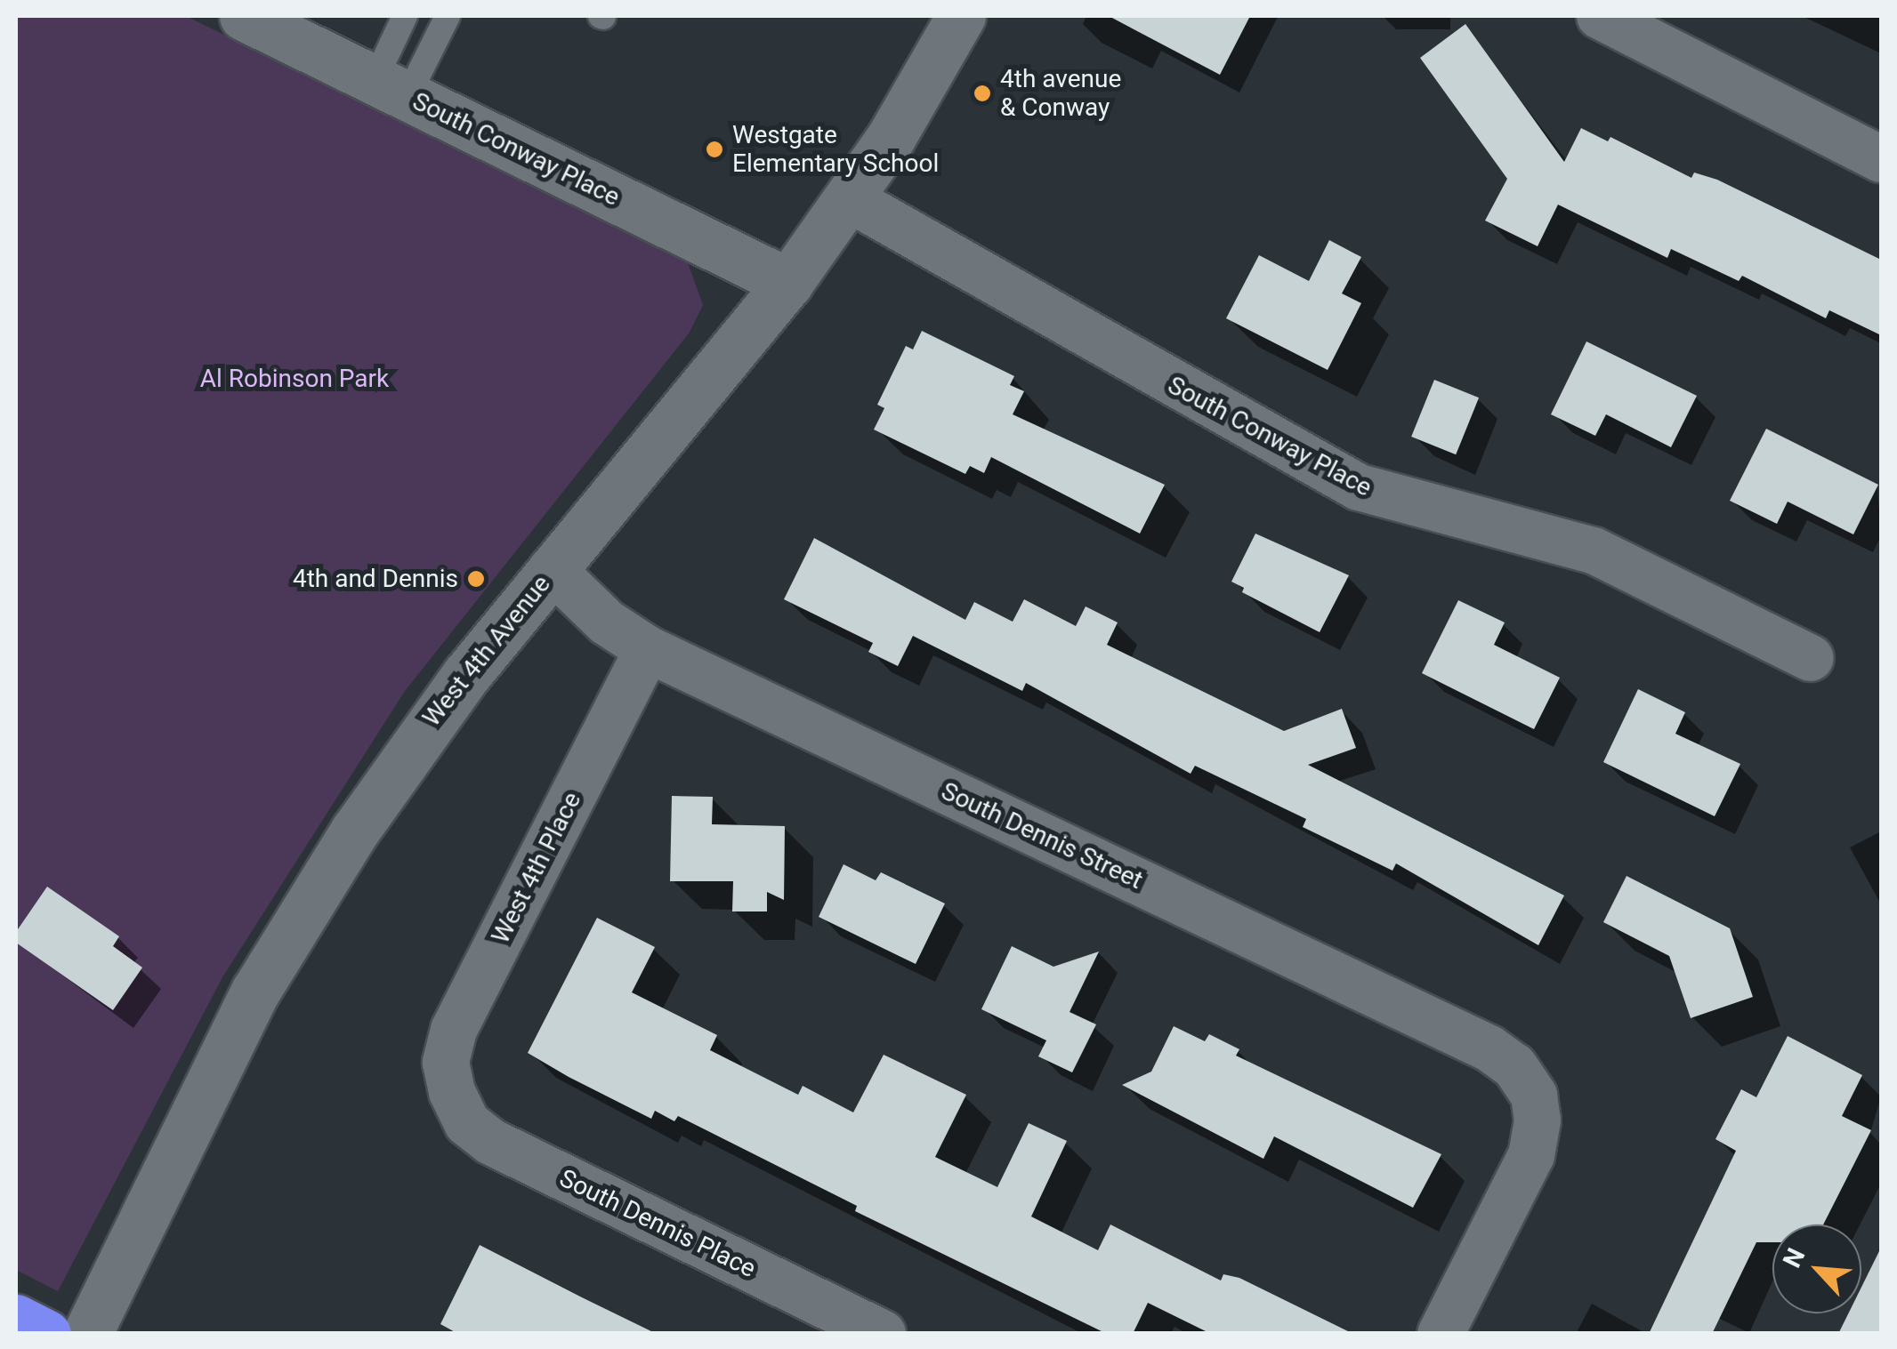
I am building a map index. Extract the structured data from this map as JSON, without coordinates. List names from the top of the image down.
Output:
{
  "streets": {
    "street": [
      "South Conway Place",
      "West 4th Avenue",
      "South Dennis Street",
      "West 4th Place",
      "South Dennis Place"
    ]
  },
  "crossings": [
    ["South Conway Place", "West 4th Avenue"],
    ["West 4th Avenue", "South Dennis Street"],
    ["South Dennis Street", "West 4th Place"],
    ["West 4th Place", "South Dennis Place"]
  ],
  "parks": ["Al Robinson Park"],
  "places": ["4th avenue & Conway", "Westgate Elementary School", "4th and Dennis"],
  "north": "top left"
}
